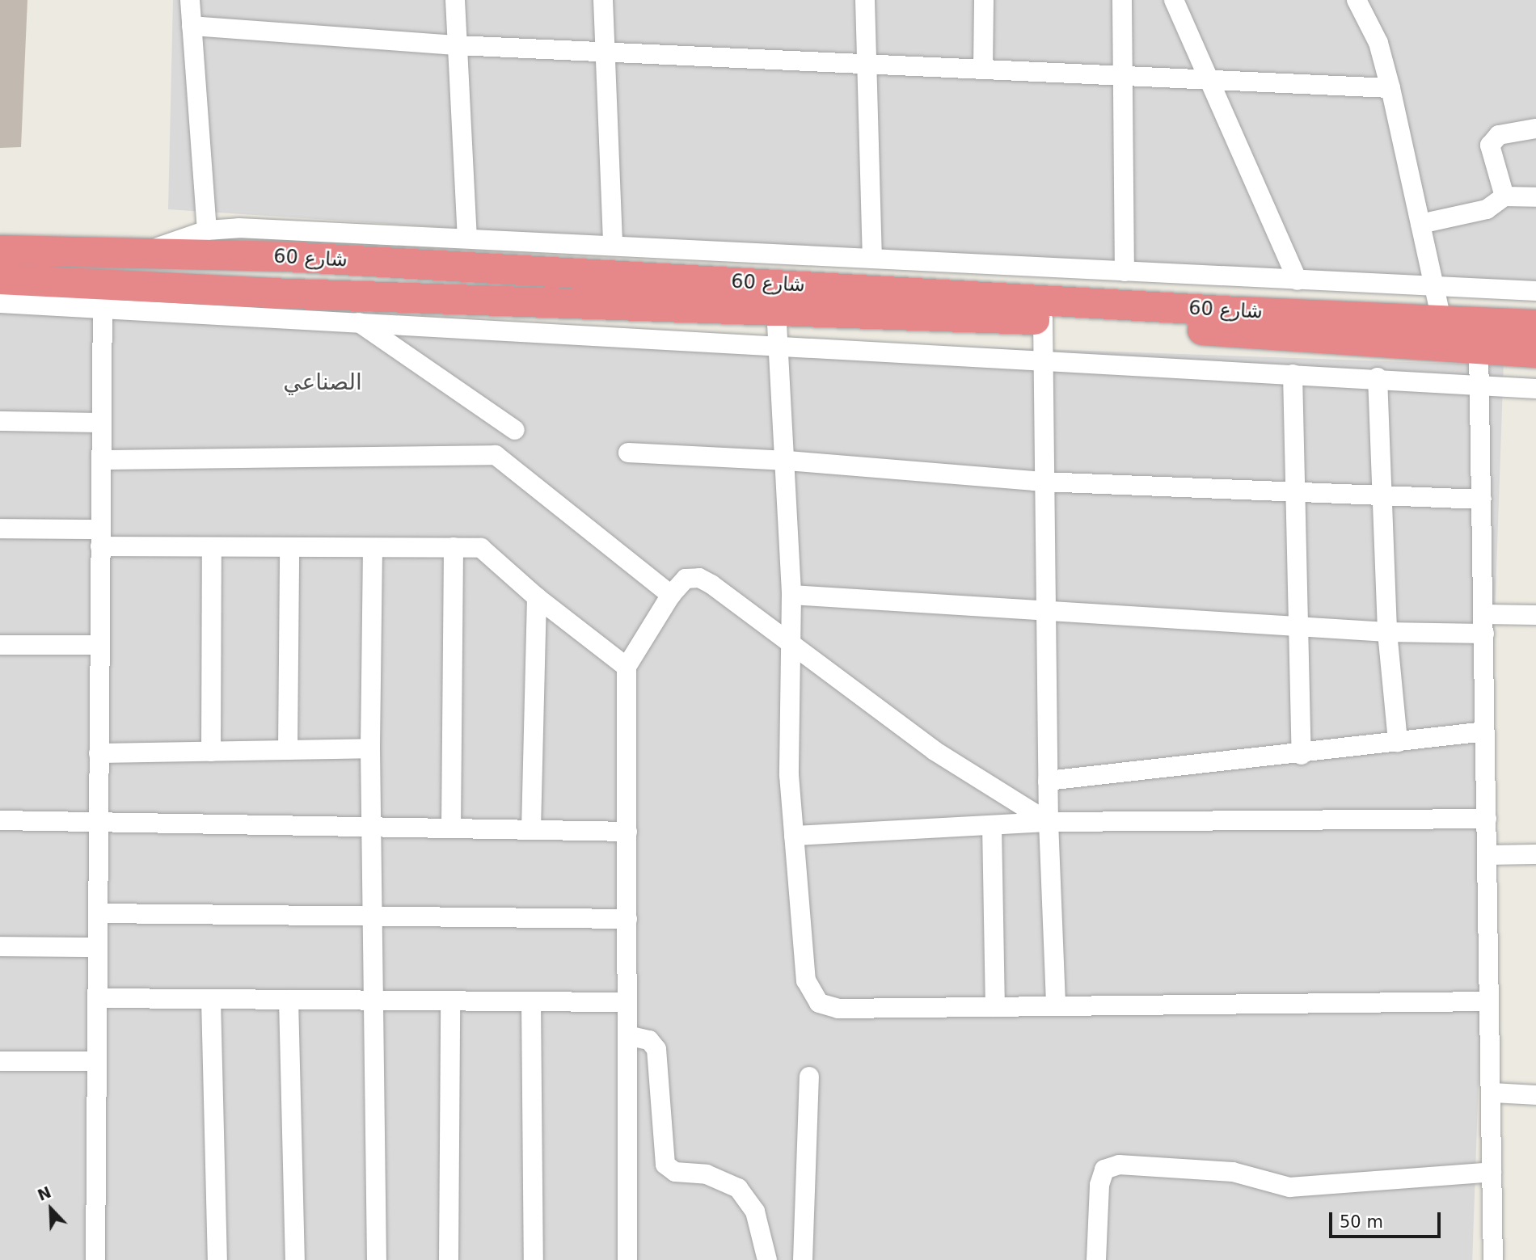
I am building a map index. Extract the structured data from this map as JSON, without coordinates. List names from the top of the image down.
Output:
{
  "streets": {
    "highway": ["شارع 60"]
  },
  "districts": ["الصناعي"],
  "scale_bar": "50 m",
  "north": "top left"
}
